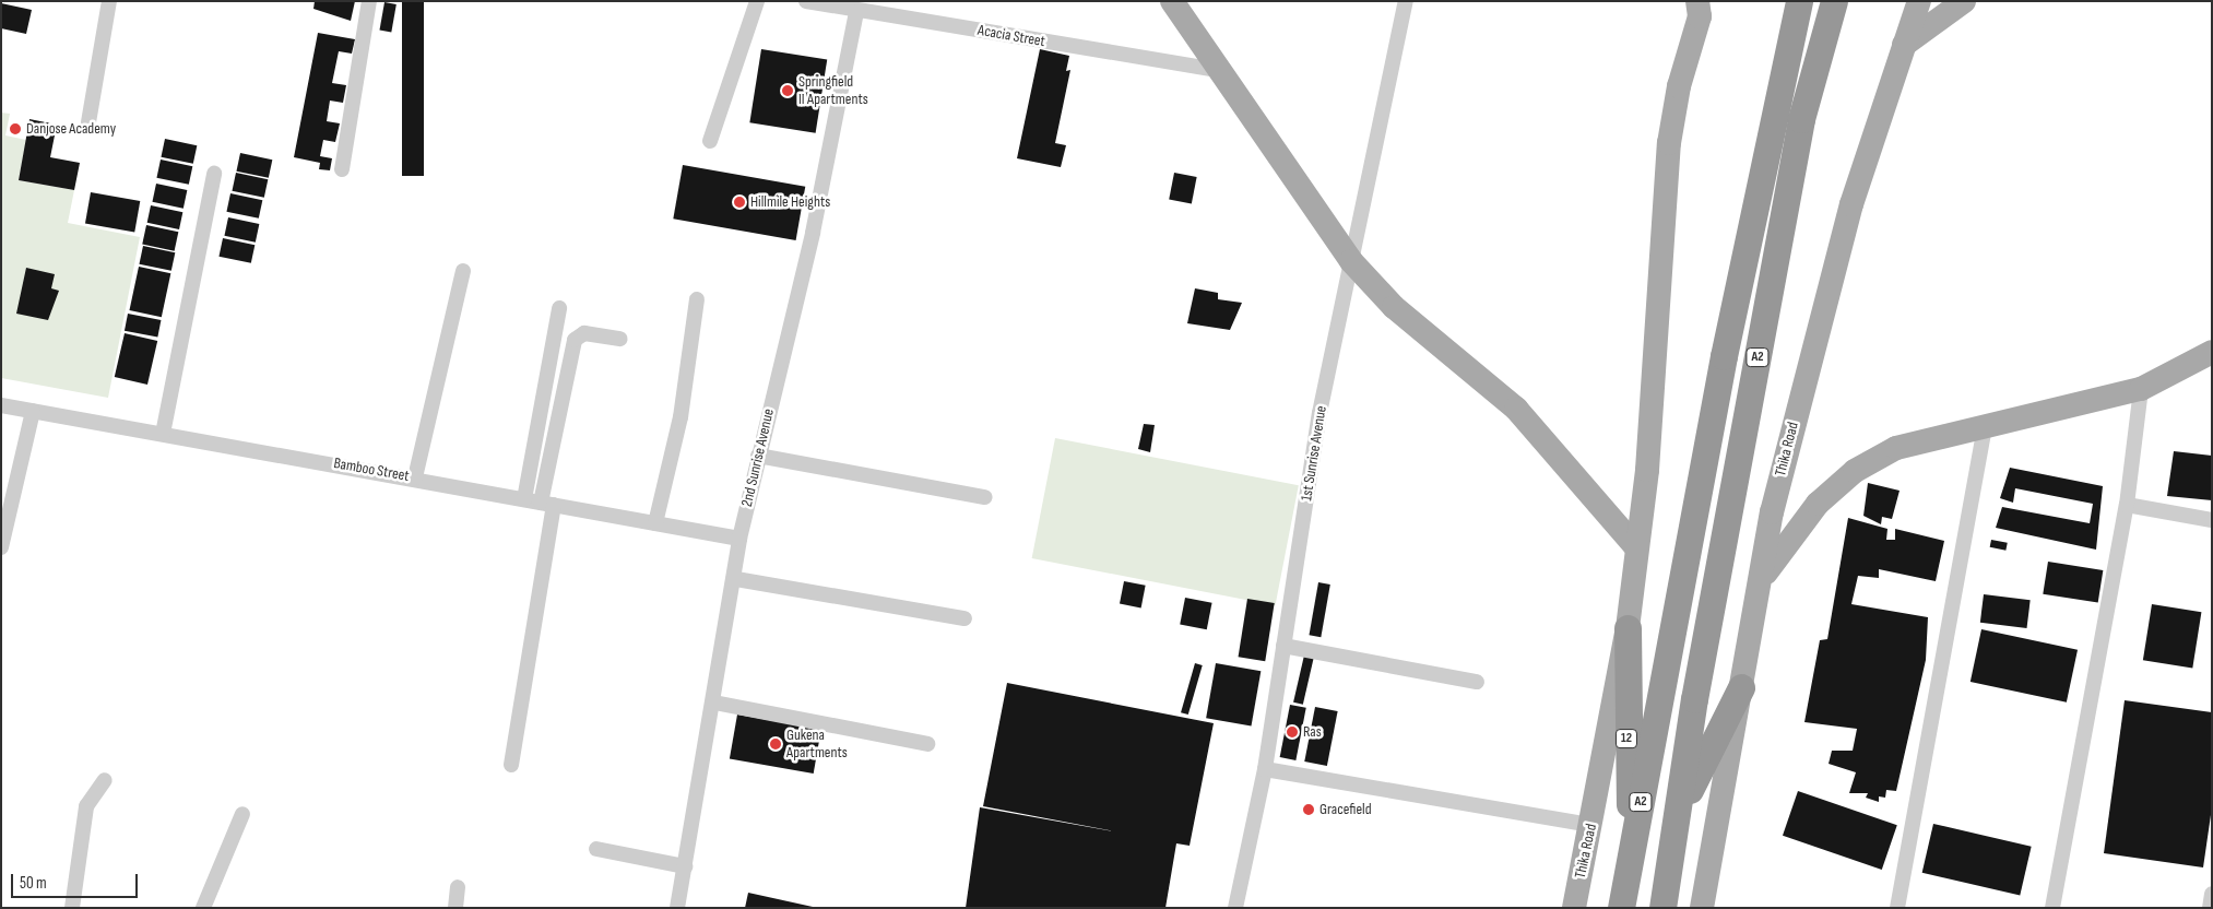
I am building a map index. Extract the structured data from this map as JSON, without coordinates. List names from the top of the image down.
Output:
{
  "streets": {
    "highway": ["A2", "12"],
    "main road": ["Thika Road"],
    "street": [
      "Acacia Street",
      "1st Sunrise Avenue",
      "2nd Sunrise Avenue",
      "Bamboo Street"
    ]
  },
  "crossings": [
    ["Acacia Street", "2nd Sunrise Avenue"],
    ["A2", "12"],
    ["Thika Road", "12"],
    ["2nd Sunrise Avenue", "Bamboo Street"]
  ],
  "places": [
    "Springfield II Apartments",
    "Danjose Academy",
    "Hillmile Heights",
    "Ras",
    "Gukena Apartments",
    "Gracefield"
  ],
  "scale_bar": "50 m"
}
